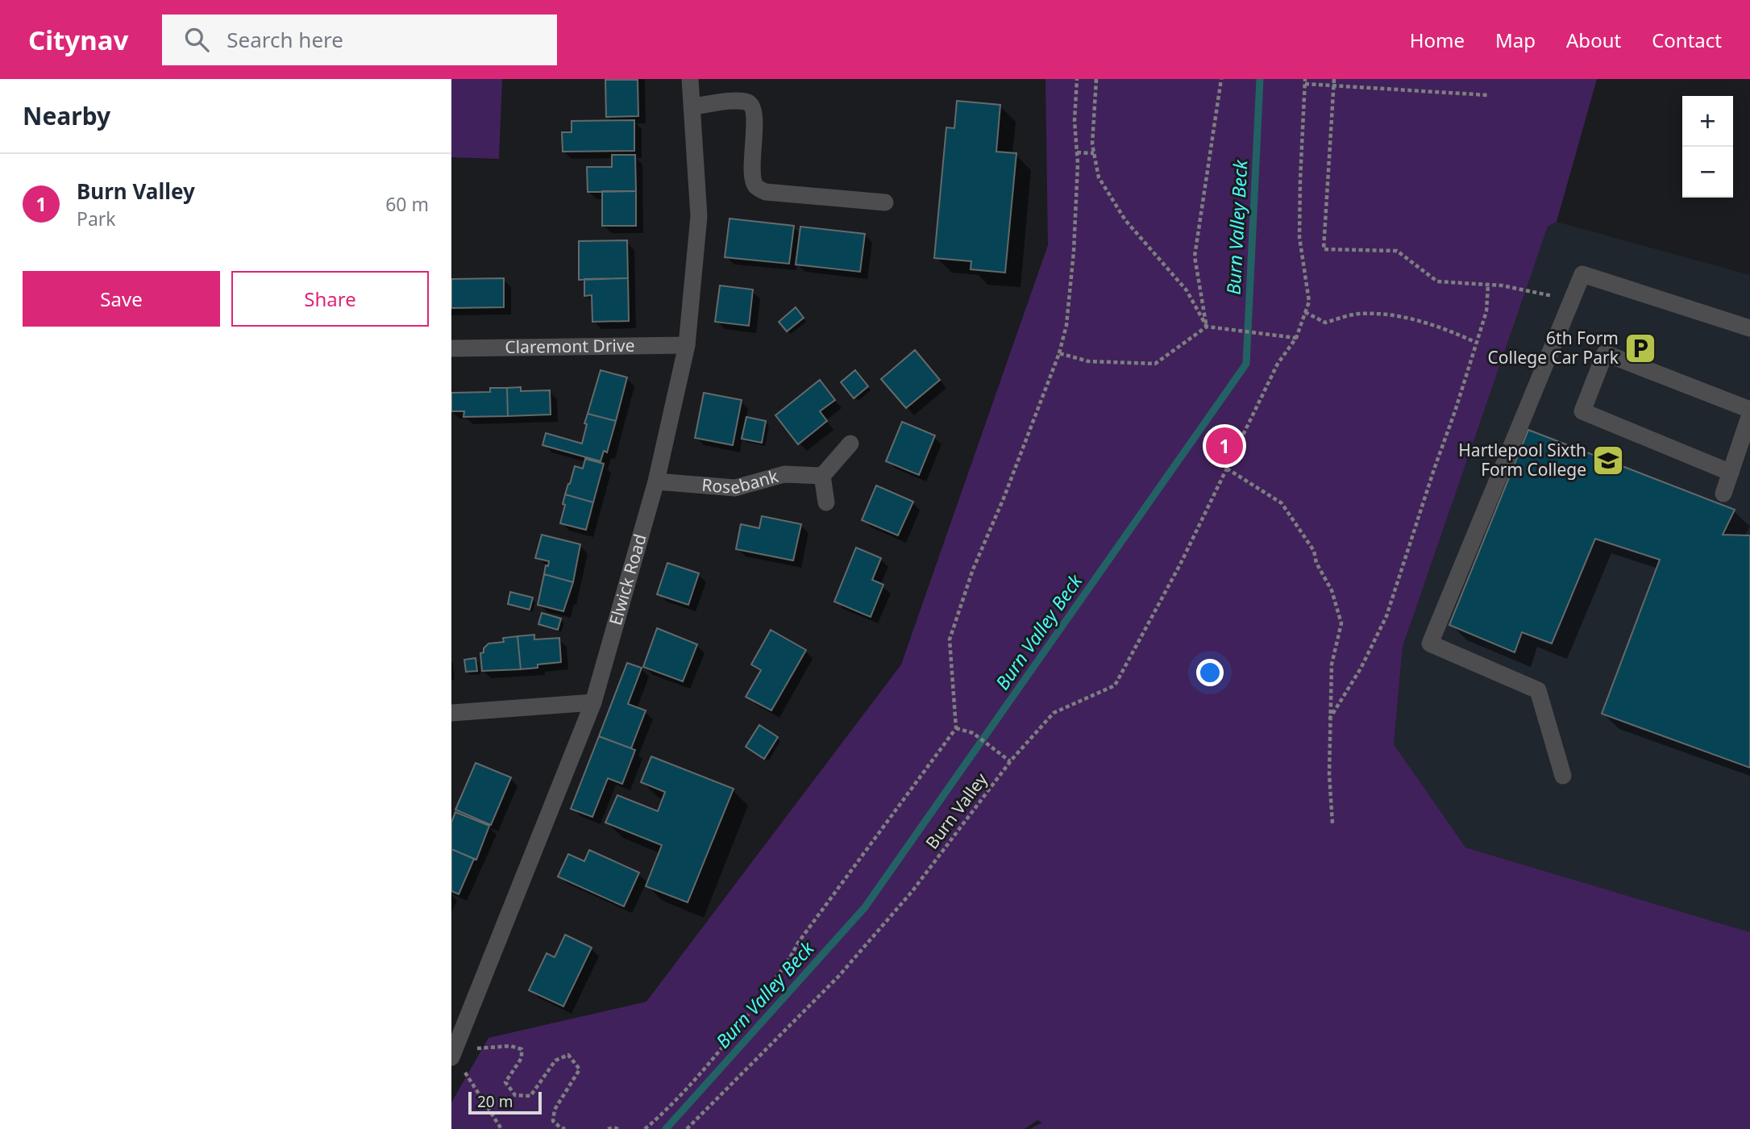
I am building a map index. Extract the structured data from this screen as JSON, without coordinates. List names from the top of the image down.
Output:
{
  "streets": {
    "street": ["Claremont Drive", "Rosebank", "Elwick Road"],
    "path": ["Burn Valley"]
  },
  "crossings": [
    ["Claremont Drive", "Elwick Road"],
    ["Rosebank", "Elwick Road"]
  ],
  "water": ["Burn Valley Beck"],
  "places": {
    "parking": ["6th Form College Car Park"],
    "school or university": ["Hartlepool Sixth Form College"]
  },
  "scale_bar": "20 m",
  "page": {
    "header": "Citynav",
    "search": "Search here",
    "nav": [
      "Home",
      "Map",
      "About",
      "Contact"
    ],
    "heading": "Nearby",
    "map_buttons": ["+", "−"],
    "list": [
      {
        "mark": "1",
        "name": "Burn Valley",
        "note": "Park",
        "value": "60 m"
      }
    ],
    "buttons": ["Save", "Share"],
    "pins": "1",
    "scale": "20 m"
  }
}
